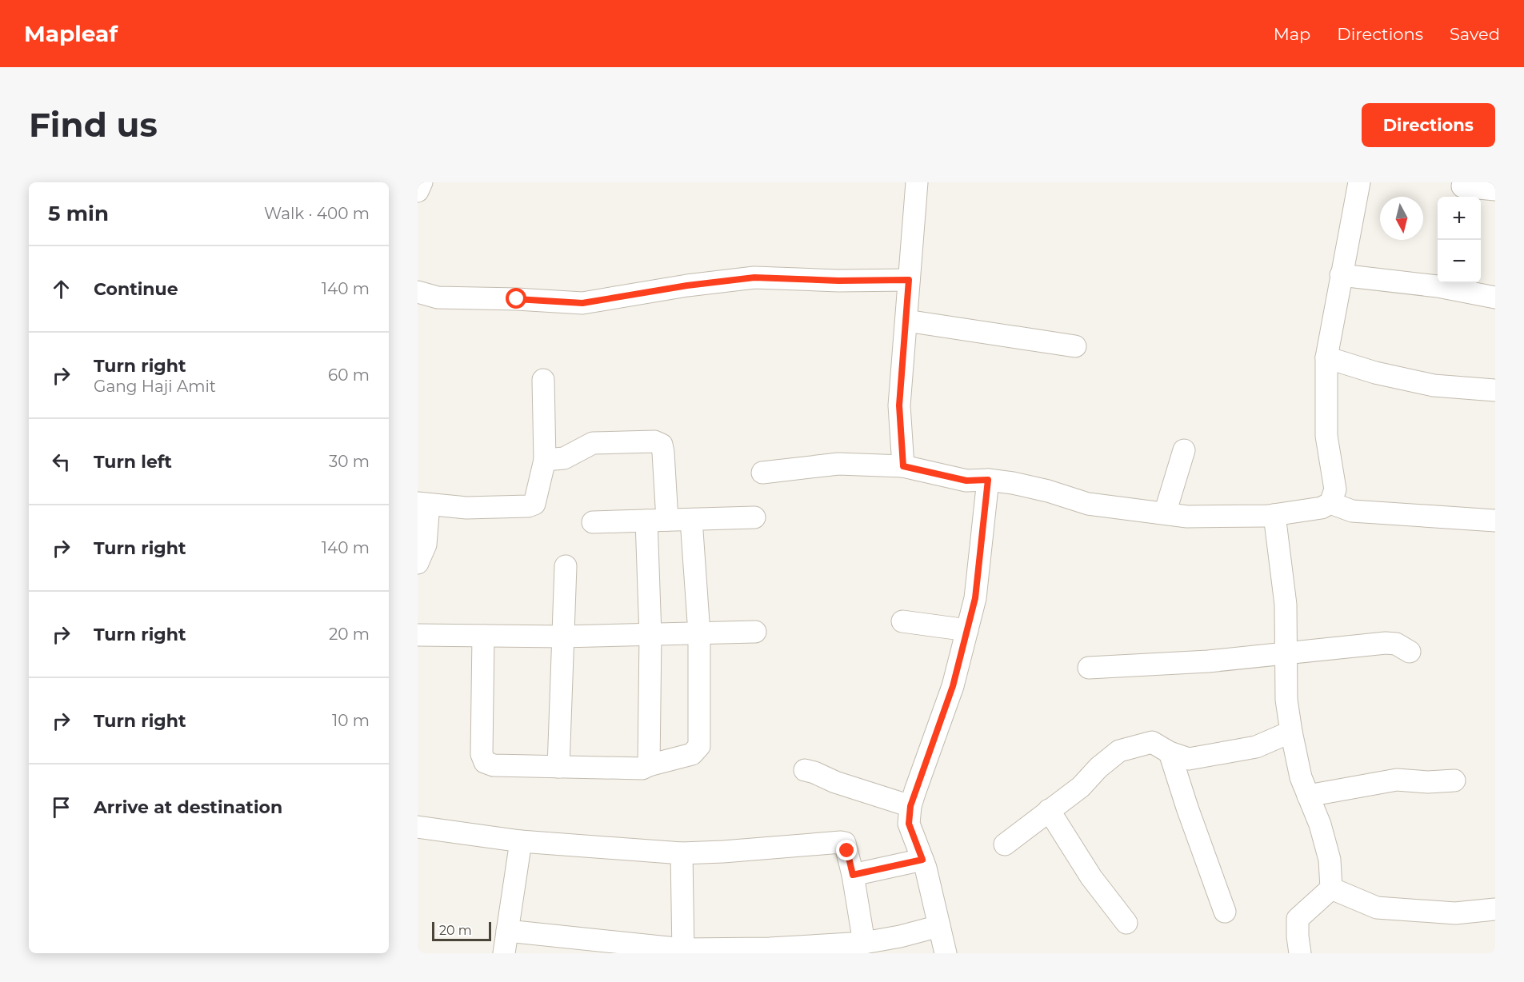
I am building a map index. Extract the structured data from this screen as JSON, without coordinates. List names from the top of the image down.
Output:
{
  "scale_bar": "20 m",
  "north": "bottom",
  "page": {
    "header": "Mapleaf",
    "nav": ["Map", "Directions", "Saved"],
    "buttons": "Directions",
    "title": "Find us",
    "heading": ["5 min", "Walk · 400 m"],
    "map_buttons": ["+", "−"],
    "list": [
      ["Continue", "140 m"],
      ["Turn right", "Gang Haji Amit", "60 m"],
      ["Turn left", "30 m"],
      ["Turn right", "140 m"],
      ["Turn right", "20 m"],
      ["Turn right", "10 m"],
      "Arrive at destination"
    ],
    "scale": "20 m"
  }
}
